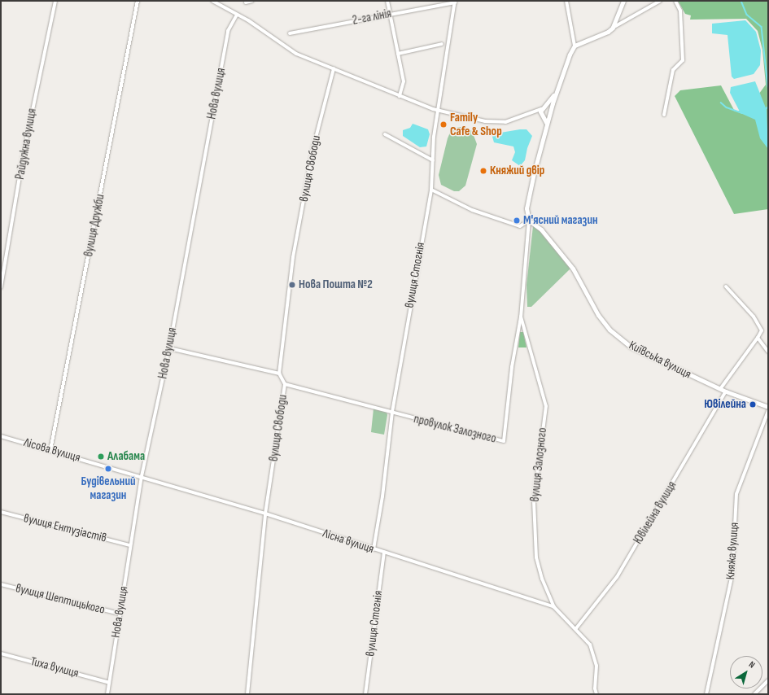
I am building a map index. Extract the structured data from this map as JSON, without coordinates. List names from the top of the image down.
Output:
{
  "streets": {
    "street": [
      "2-га лінія",
      "Нова вулиця",
      "Райдужна вулиця",
      "вулиця Свободи",
      "вулиця Дружби",
      "вулиця Стогнія",
      "Київська вулиця",
      "провулок Залозного",
      "Лісова вулиця",
      "вулиця Залозного",
      "Ювілейна вулиця",
      "вулиця Ентузіастів",
      "Лісна вулиця",
      "Княжа вулиця",
      "вулиця Шептицького",
      "Тиха вулиця"
    ]
  },
  "crossings": [
    ["2-га лінія", "вулиця Стогнія"],
    ["Нова вулиця", "Лісова вулиця"],
    ["Нова вулиця", "вулиця Ентузіастів"],
    ["Нова вулиця", "Лісна вулиця"],
    ["Нова вулиця", "вулиця Шептицького"],
    ["Нова вулиця", "Тиха вулиця"],
    ["вулиця Свободи", "провулок Залозного"],
    ["вулиця Свободи", "Лісна вулиця"],
    ["вулиця Дружби", "Лісова вулиця"],
    ["вулиця Стогнія", "провулок Залозного"],
    ["вулиця Стогнія", "Лісна вулиця"],
    ["Київська вулиця", "вулиця Залозного"],
    ["Київська вулиця", "Ювілейна вулиця"],
    ["провулок Залозного", "вулиця Залозного"],
    ["Лісова вулиця", "Лісна вулиця"],
    ["вулиця Залозного", "Ювілейна вулиця"],
    ["вулиця Залозного", "Лісна вулиця"]
  ],
  "places": [
    "Family Cafe & Shop",
    "Княжий двір",
    "М'ясний магазин",
    "Нова Пошта №2",
    "Ювілейна",
    "Алабама",
    "Будівельний магазин"
  ],
  "north": "top right"
}
